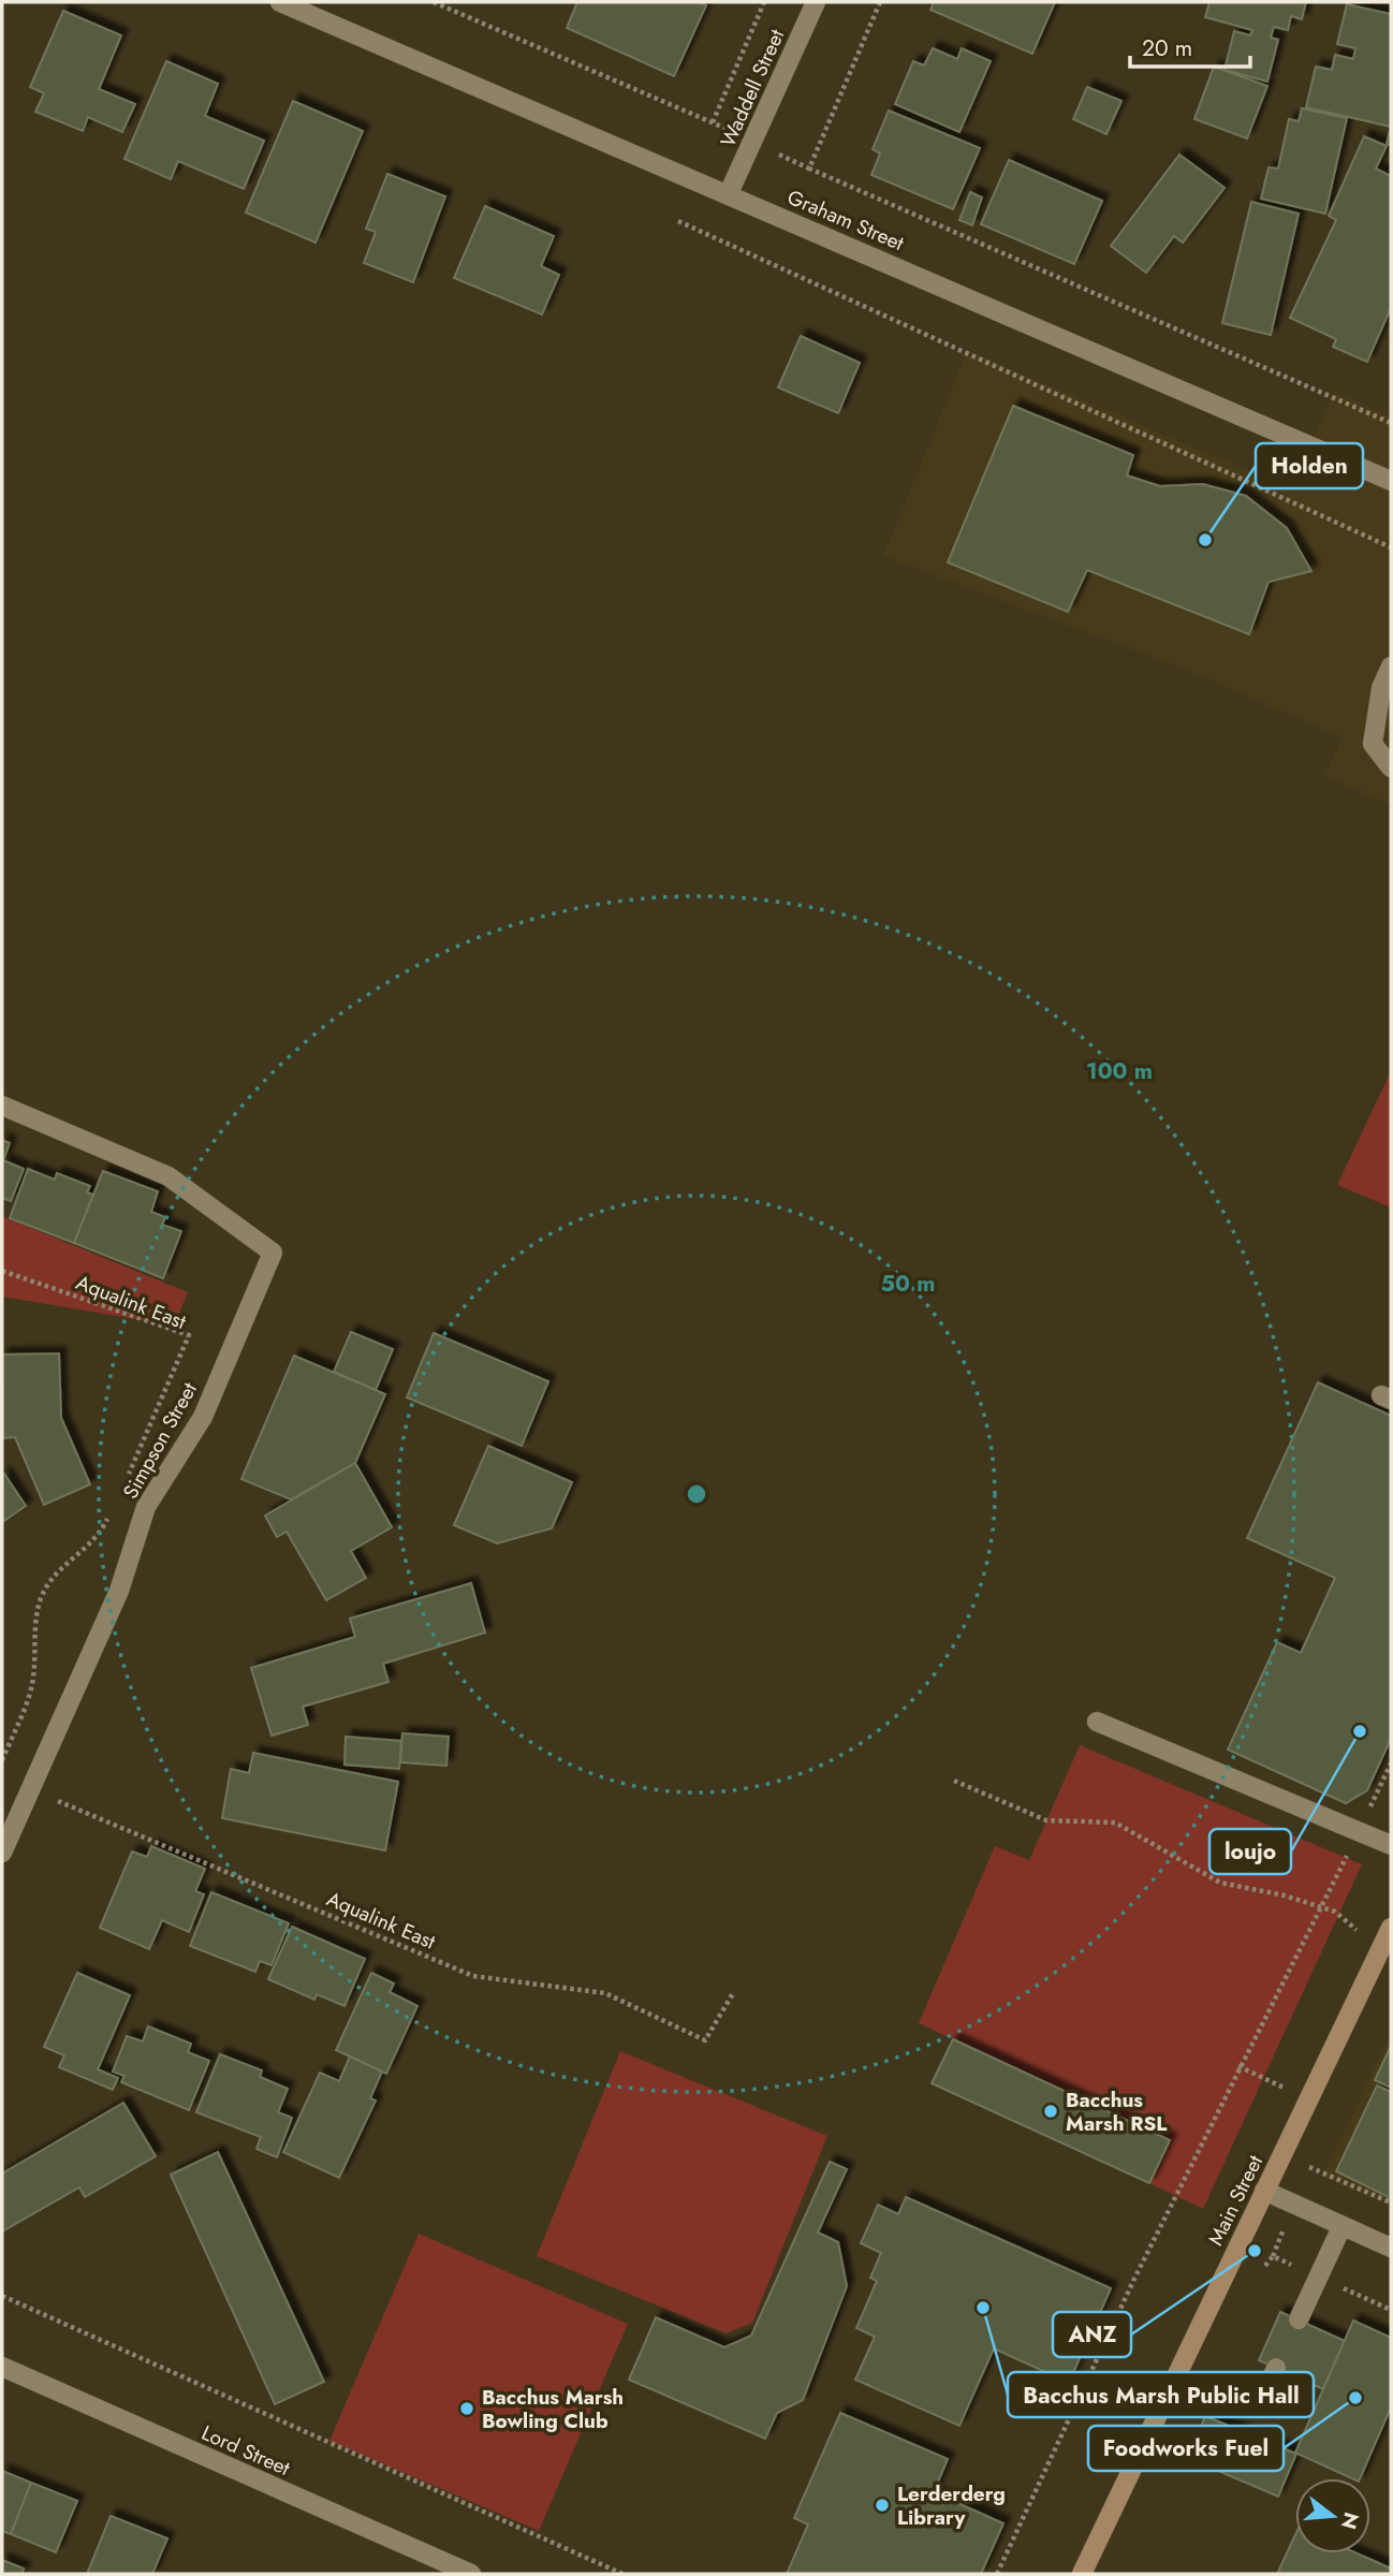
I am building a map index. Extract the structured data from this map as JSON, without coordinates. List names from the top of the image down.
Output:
{
  "streets": {
    "main road": ["Main Street"],
    "street": [
      "Waddell Street",
      "Graham Street",
      "Simpson Street",
      "Lord Street"
    ],
    "path": ["Aqualink East"]
  },
  "crossings": [
    ["Waddell Street", "Graham Street"],
    ["Aqualink East", "Simpson Street"]
  ],
  "places": [
    "Holden",
    "loujo",
    "Bacchus Marsh RSL",
    "ANZ",
    "Bacchus Marsh Public Hall",
    "Foodworks Fuel",
    "Bacchus Marsh Bowling Club",
    "Lerderderg Library"
  ],
  "scale_bar": "20 m",
  "north": "right",
  "rings": ["100 m", "50 m"]
}
